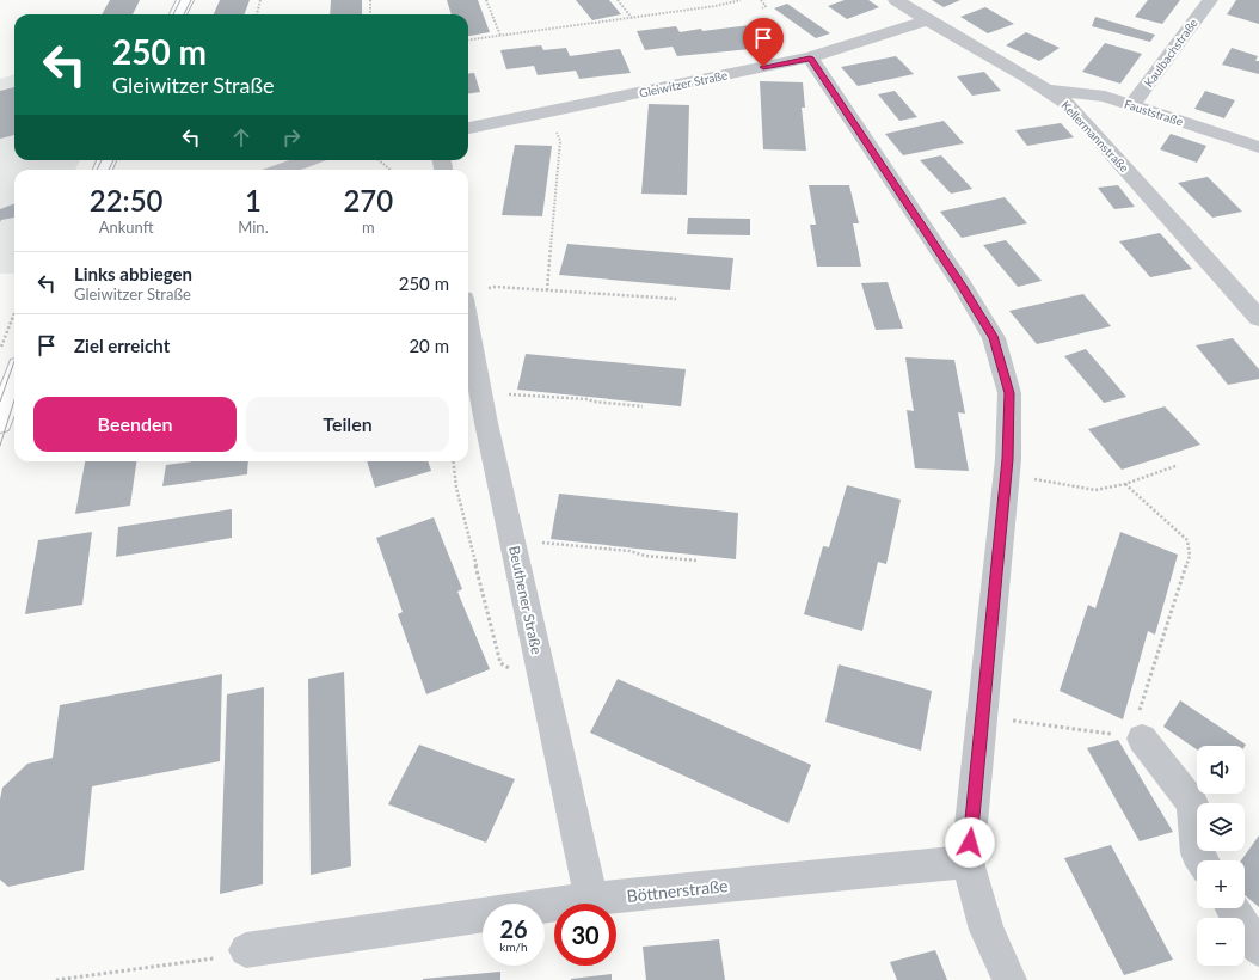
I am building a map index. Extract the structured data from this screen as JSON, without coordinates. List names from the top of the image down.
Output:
{
  "streets": {
    "street": [
      "Kaulbachstraße",
      "Gleiwitzer Straße",
      "Fauststraße",
      "Kellermannstraße",
      "Beuthener Straße",
      "Böttnerstraße"
    ]
  },
  "crossings": [
    ["Kaulbachstraße", "Fauststraße"],
    ["Gleiwitzer Straße", "Kellermannstraße"],
    ["Fauststraße", "Kellermannstraße"],
    ["Beuthener Straße", "Böttnerstraße"]
  ],
  "page": {
    "turn": ["250 m", "Gleiwitzer Straße"],
    "eta": [
      "22:50",
      "Ankunft",
      "1",
      "Min.",
      "270",
      "m"
    ],
    "list": [
      {
        "name": "Links abbiegen",
        "note": "Gleiwitzer Straße",
        "value": "250 m"
      },
      {
        "name": "Ziel erreicht",
        "value": "20 m"
      }
    ],
    "buttons": ["Beenden", "Teilen"],
    "map_buttons": ["+", "−"],
    "speed": "26 km/h",
    "limit": "30"
  }
}
